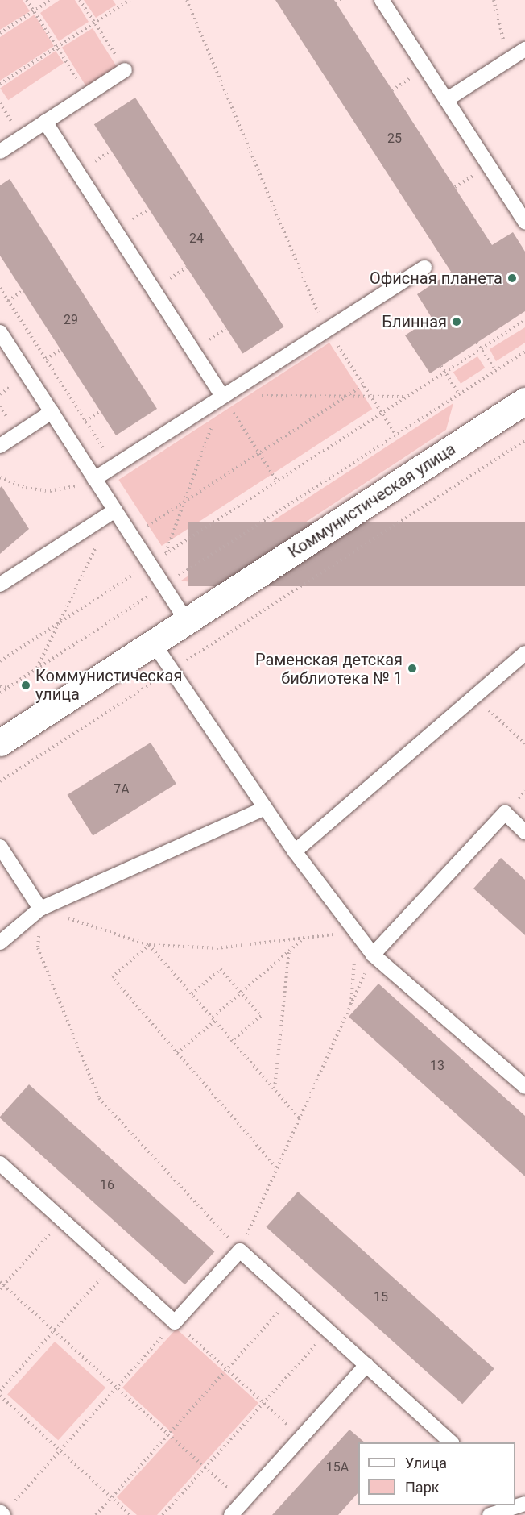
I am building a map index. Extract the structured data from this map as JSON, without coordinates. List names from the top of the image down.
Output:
{
  "streets": {
    "main road": ["Коммунистическая улица"]
  },
  "places": [
    "Офисная планета",
    "Блинная",
    "Раменская детская библиотека № 1",
    "Коммунистическая улица"
  ],
  "house_numbers": [
    "25",
    "24",
    "29",
    "7А",
    "13",
    "16",
    "15",
    "15А"
  ],
  "legend": ["Улица", "Парк"]
}
